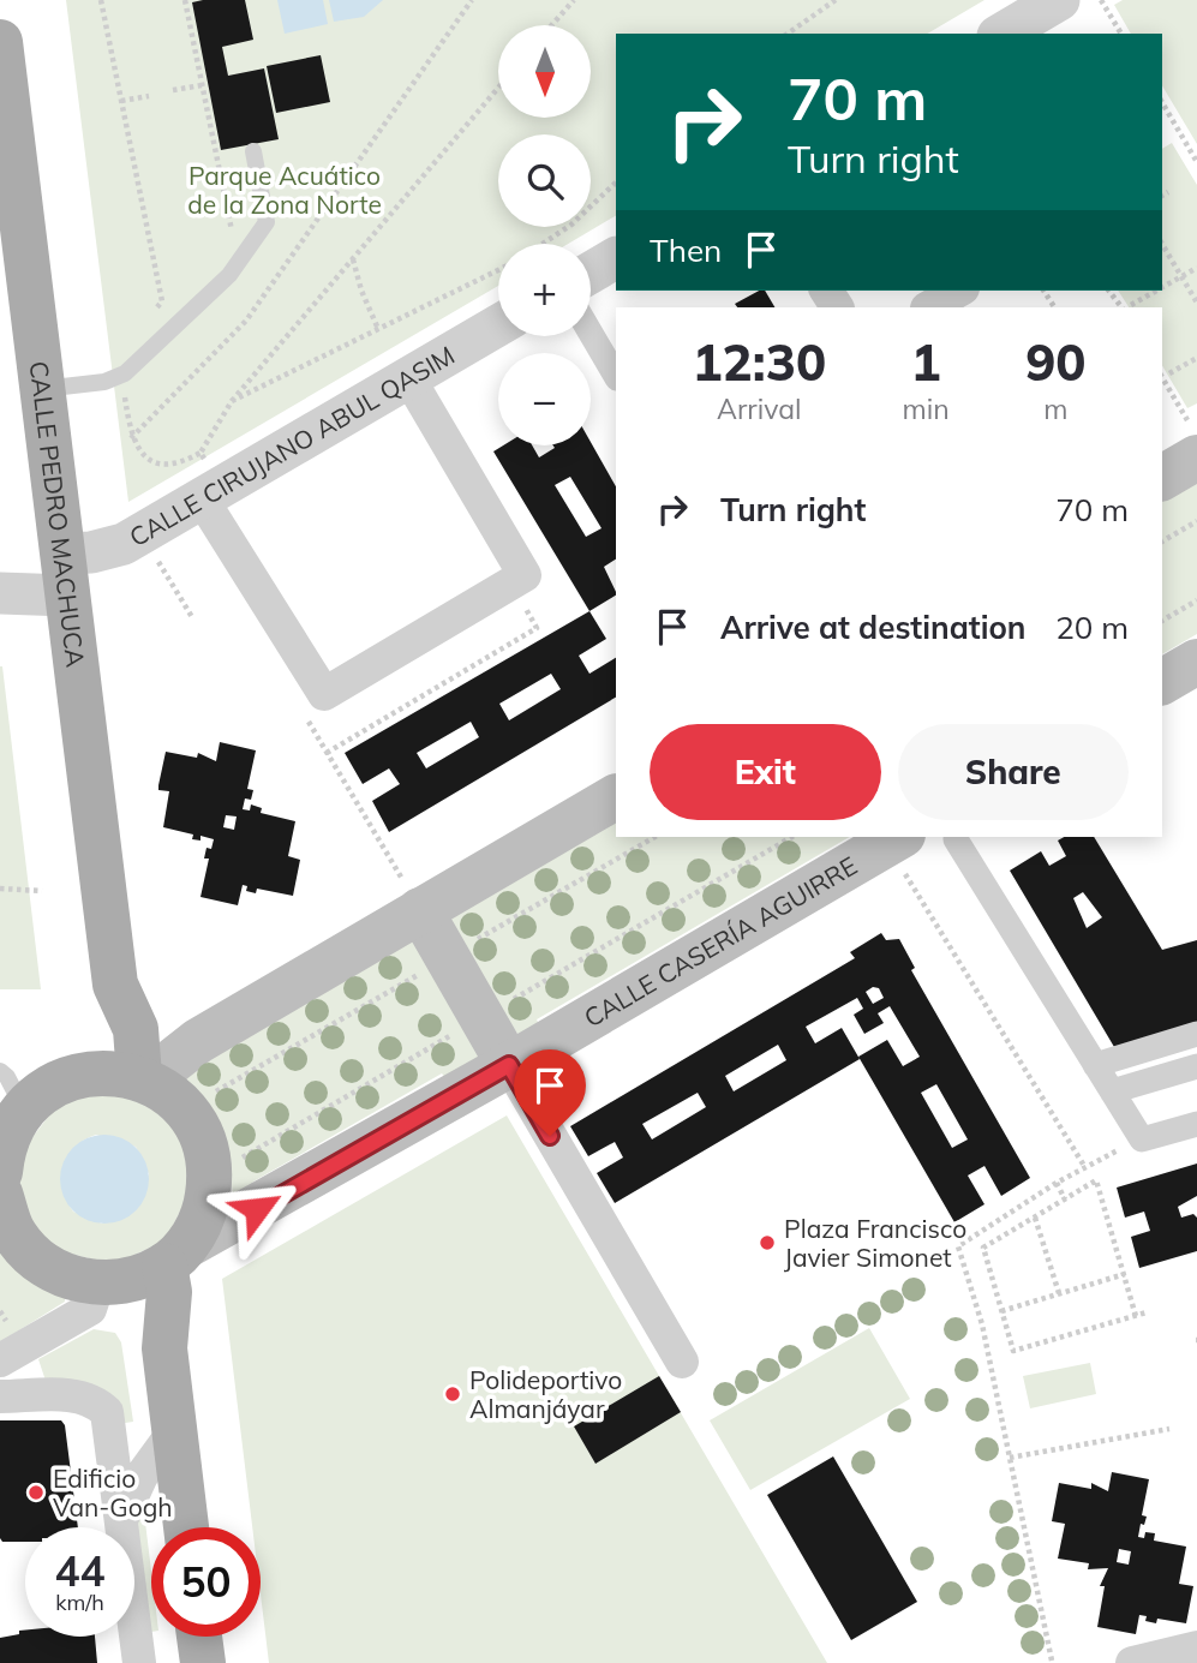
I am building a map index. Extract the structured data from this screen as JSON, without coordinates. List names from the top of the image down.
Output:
{
  "streets": {
    "main road": ["CALLE PEDRO MACHUCA", "CALLE CASERÍA AGUIRRE"],
    "street": ["CALLE CIRUJANO ABUL QASIM"]
  },
  "crossings": [
    ["CALLE CIRUJANO ABUL QASIM", "CALLE PEDRO MACHUCA"]
  ],
  "parks": ["Parque Acuático de la Zona Norte"],
  "places": ["Plaza Francisco Javier Simonet", "Polideportivo Almanjáyar", "Edificio Van-Gogh"],
  "north": "bottom",
  "page": {
    "map_buttons": ["+", "−"],
    "turn": ["70 m", "Turn right"],
    "then": "Then",
    "eta": [
      "12:30",
      "Arrival",
      "1",
      "min",
      "90",
      "m"
    ],
    "list": [
      {
        "name": "Turn right",
        "value": "70 m"
      },
      {
        "name": "Arrive at destination",
        "value": "20 m"
      }
    ],
    "buttons": ["Exit", "Share"],
    "speed": "44 km/h",
    "limit": "50"
  }
}
